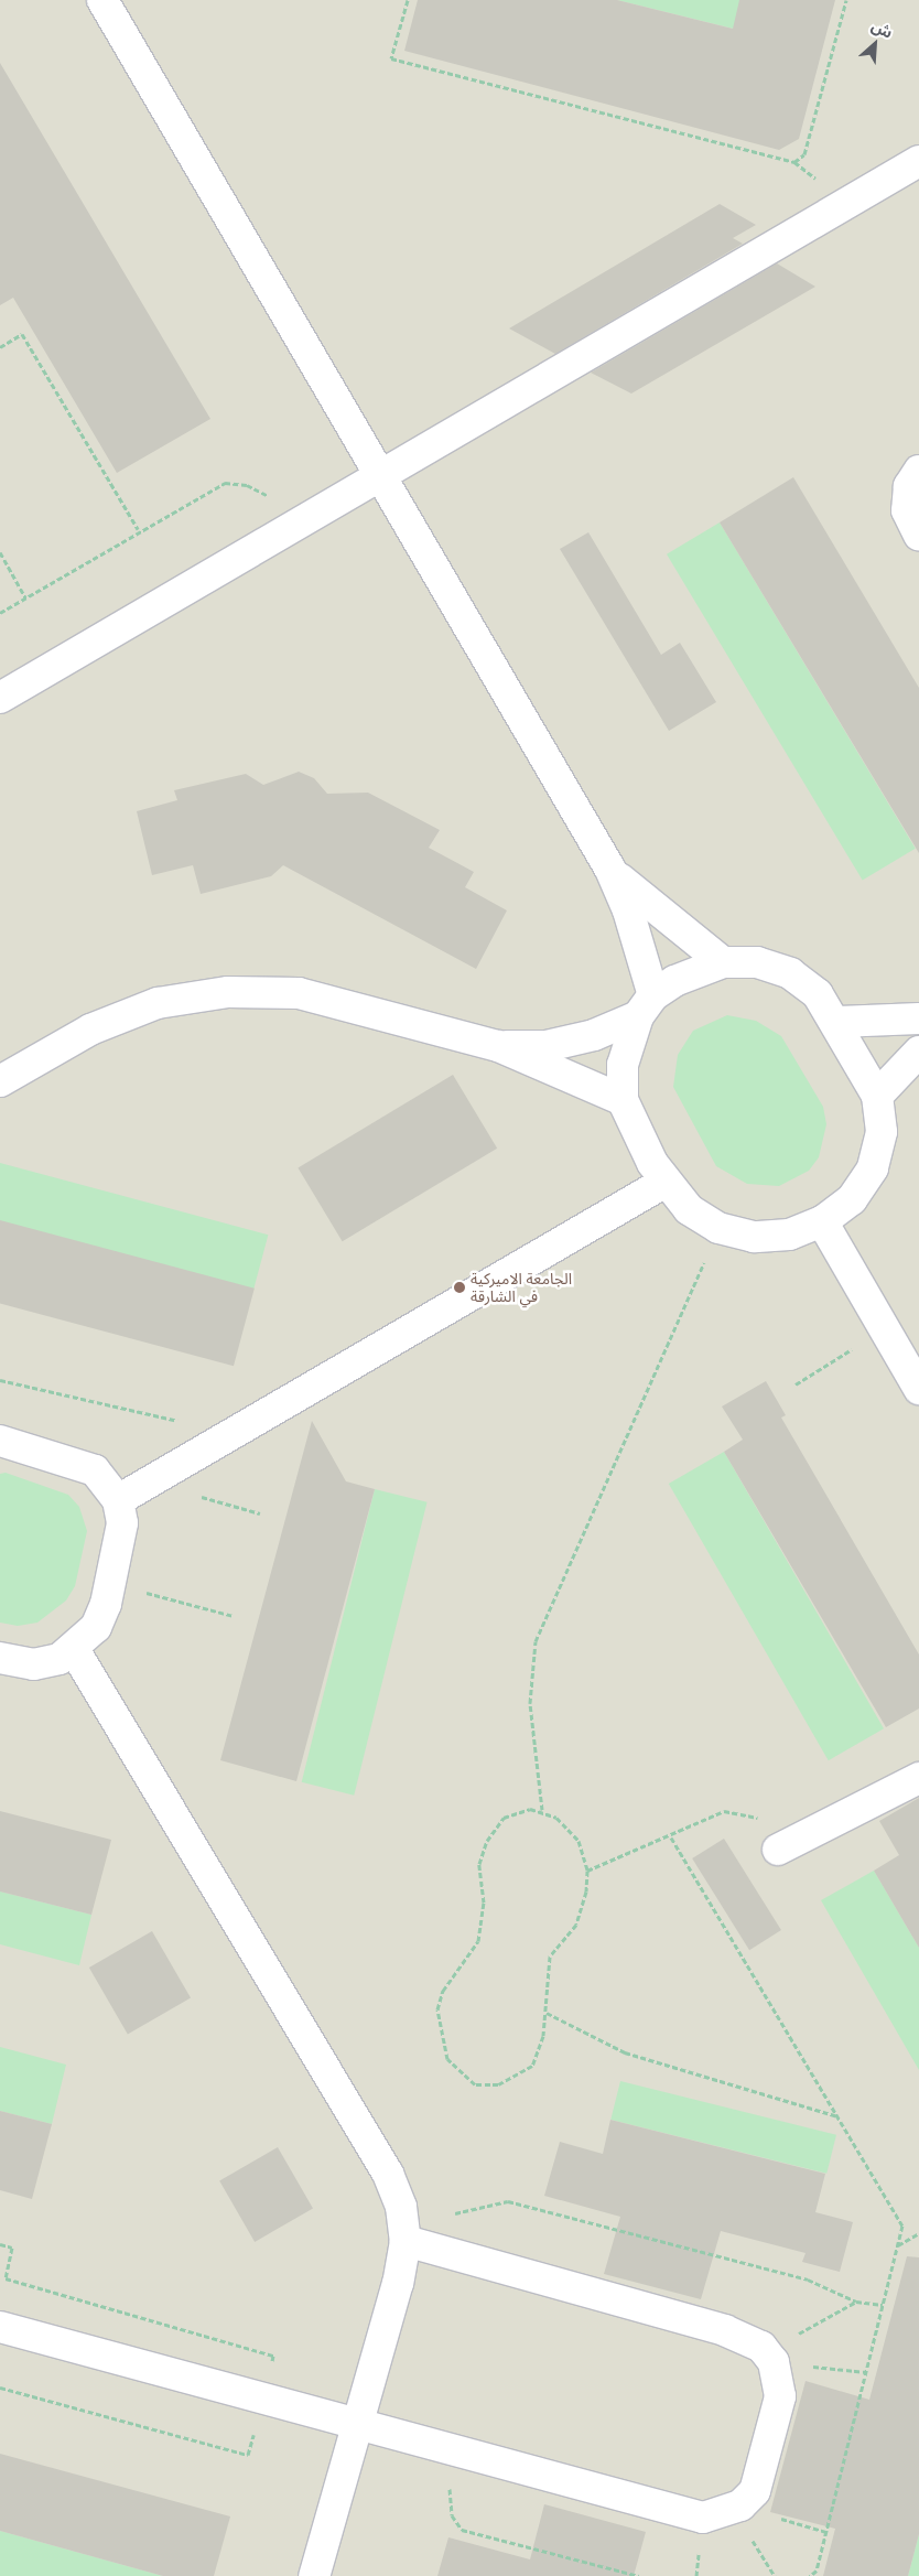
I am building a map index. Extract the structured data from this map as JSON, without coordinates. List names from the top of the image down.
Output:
{
  "places": ["الجامعة الاميركية في الشارقة"],
  "north": "top right"
}
